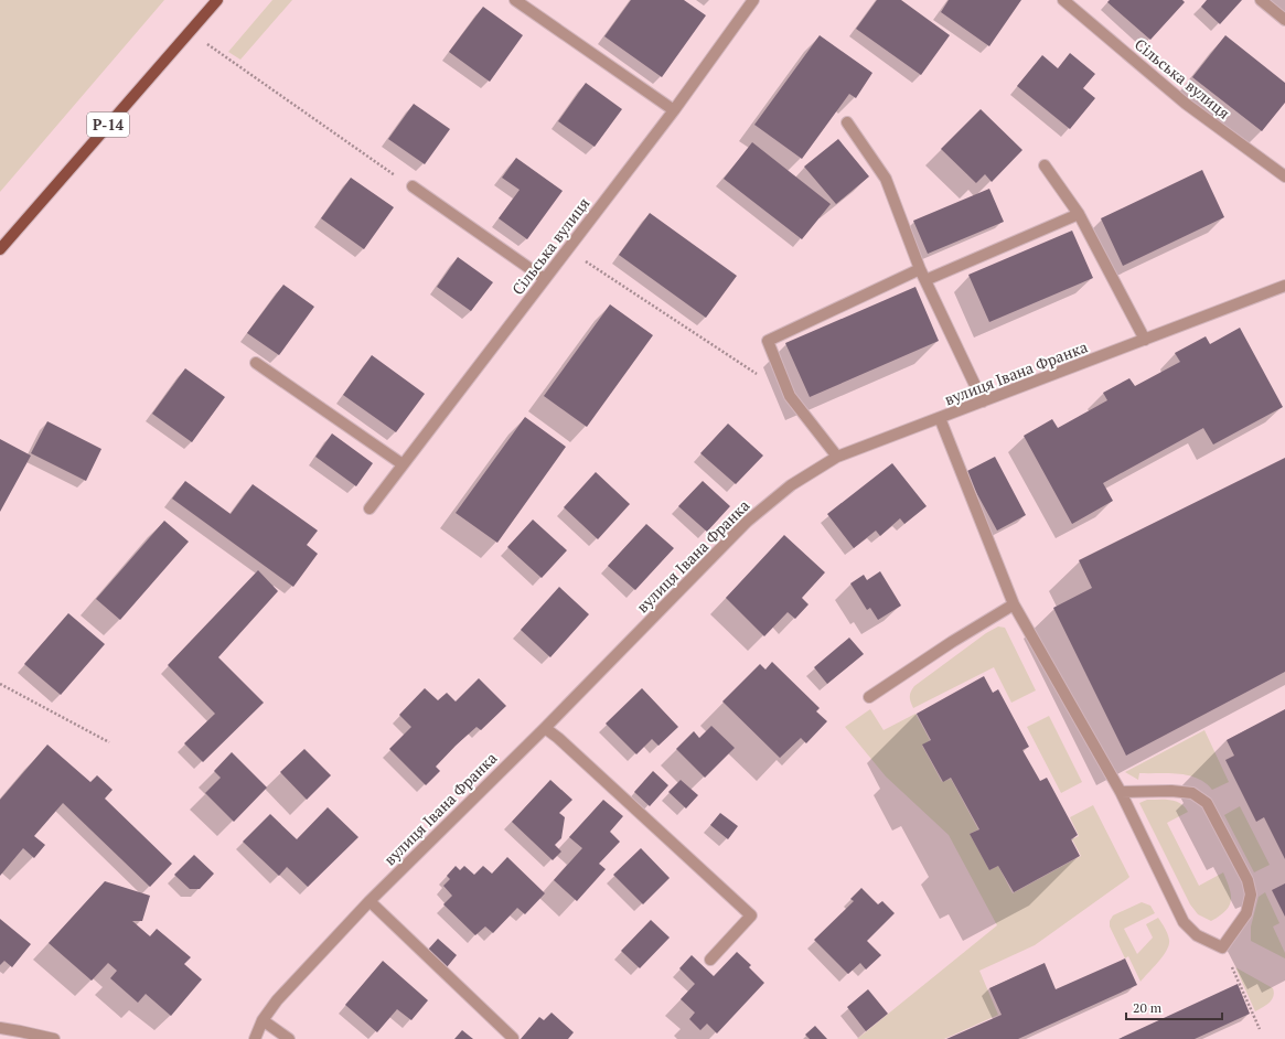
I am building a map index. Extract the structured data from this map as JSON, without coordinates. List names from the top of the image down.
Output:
{
  "streets": {
    "main road": ["Р-14"],
    "street": ["Сільська вулиця", "вулиця Івана Франка"]
  },
  "scale_bar": "20 m"
}
